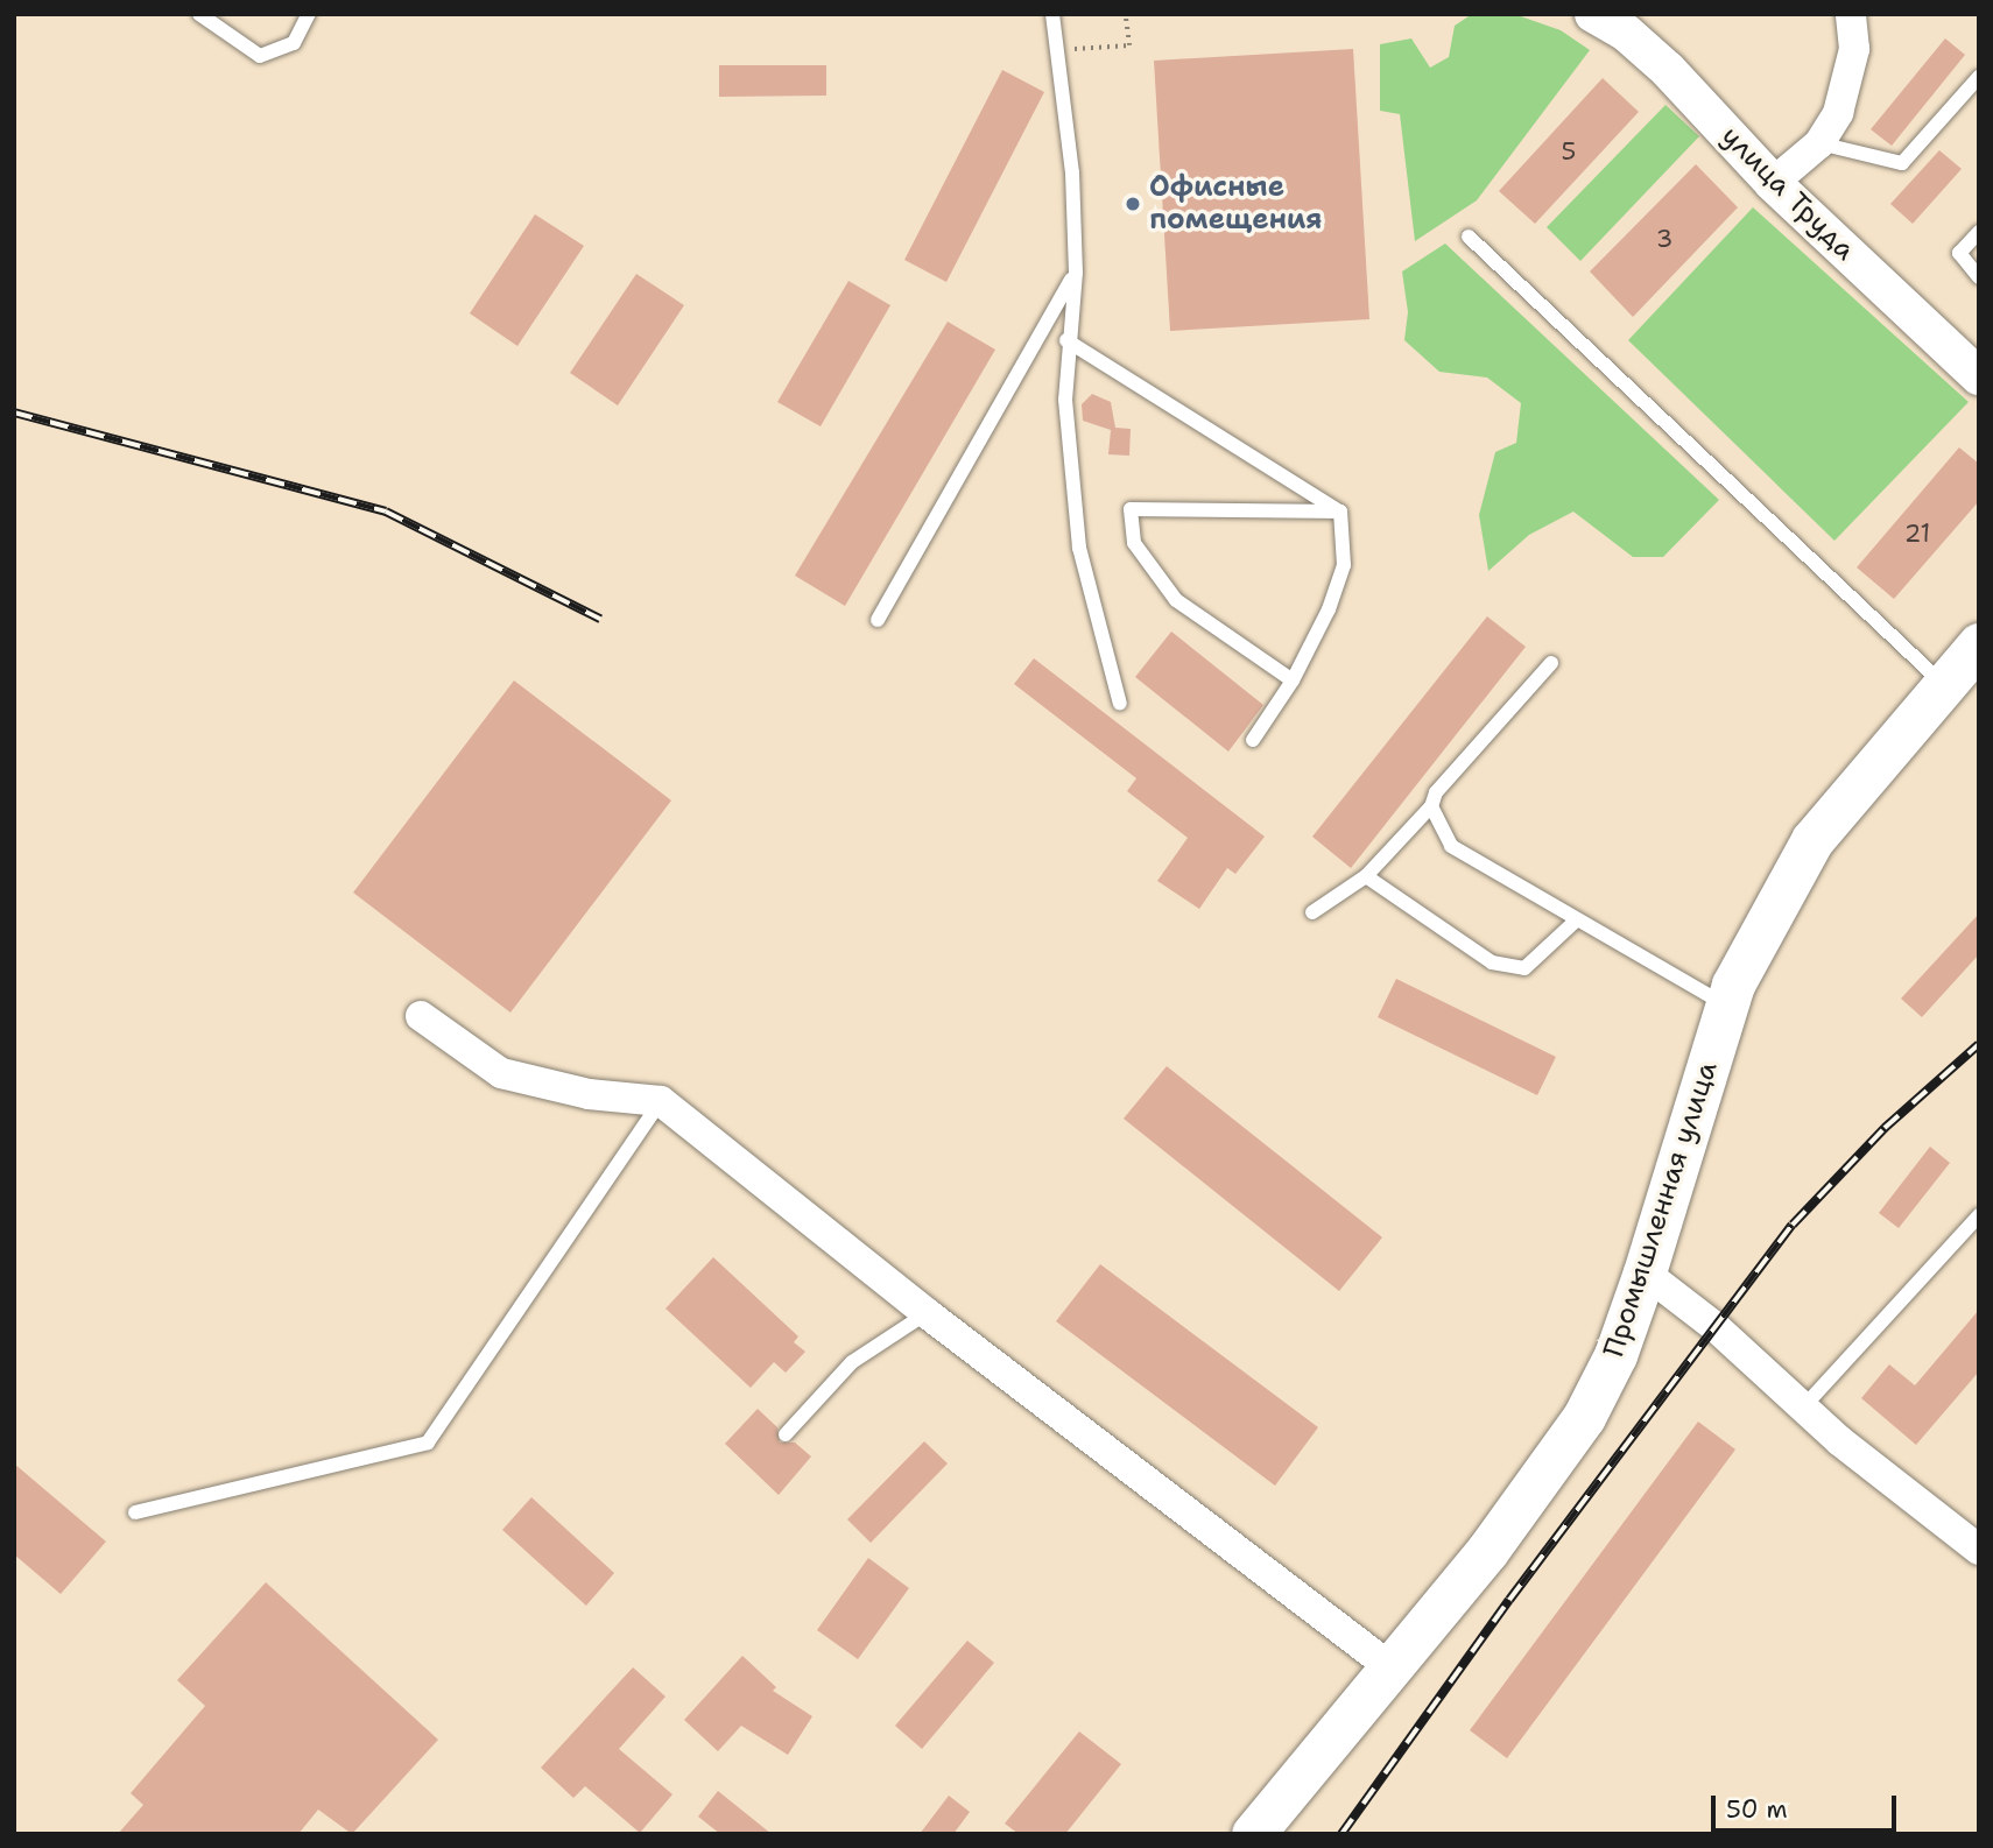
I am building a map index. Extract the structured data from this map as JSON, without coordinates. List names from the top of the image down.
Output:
{
  "streets": {
    "main road": ["Промышленная улица"],
    "street": ["улица Труда"]
  },
  "places": ["Офисные помещения"],
  "house_numbers": ["5", "3", "21"],
  "scale_bar": "50 m"
}
